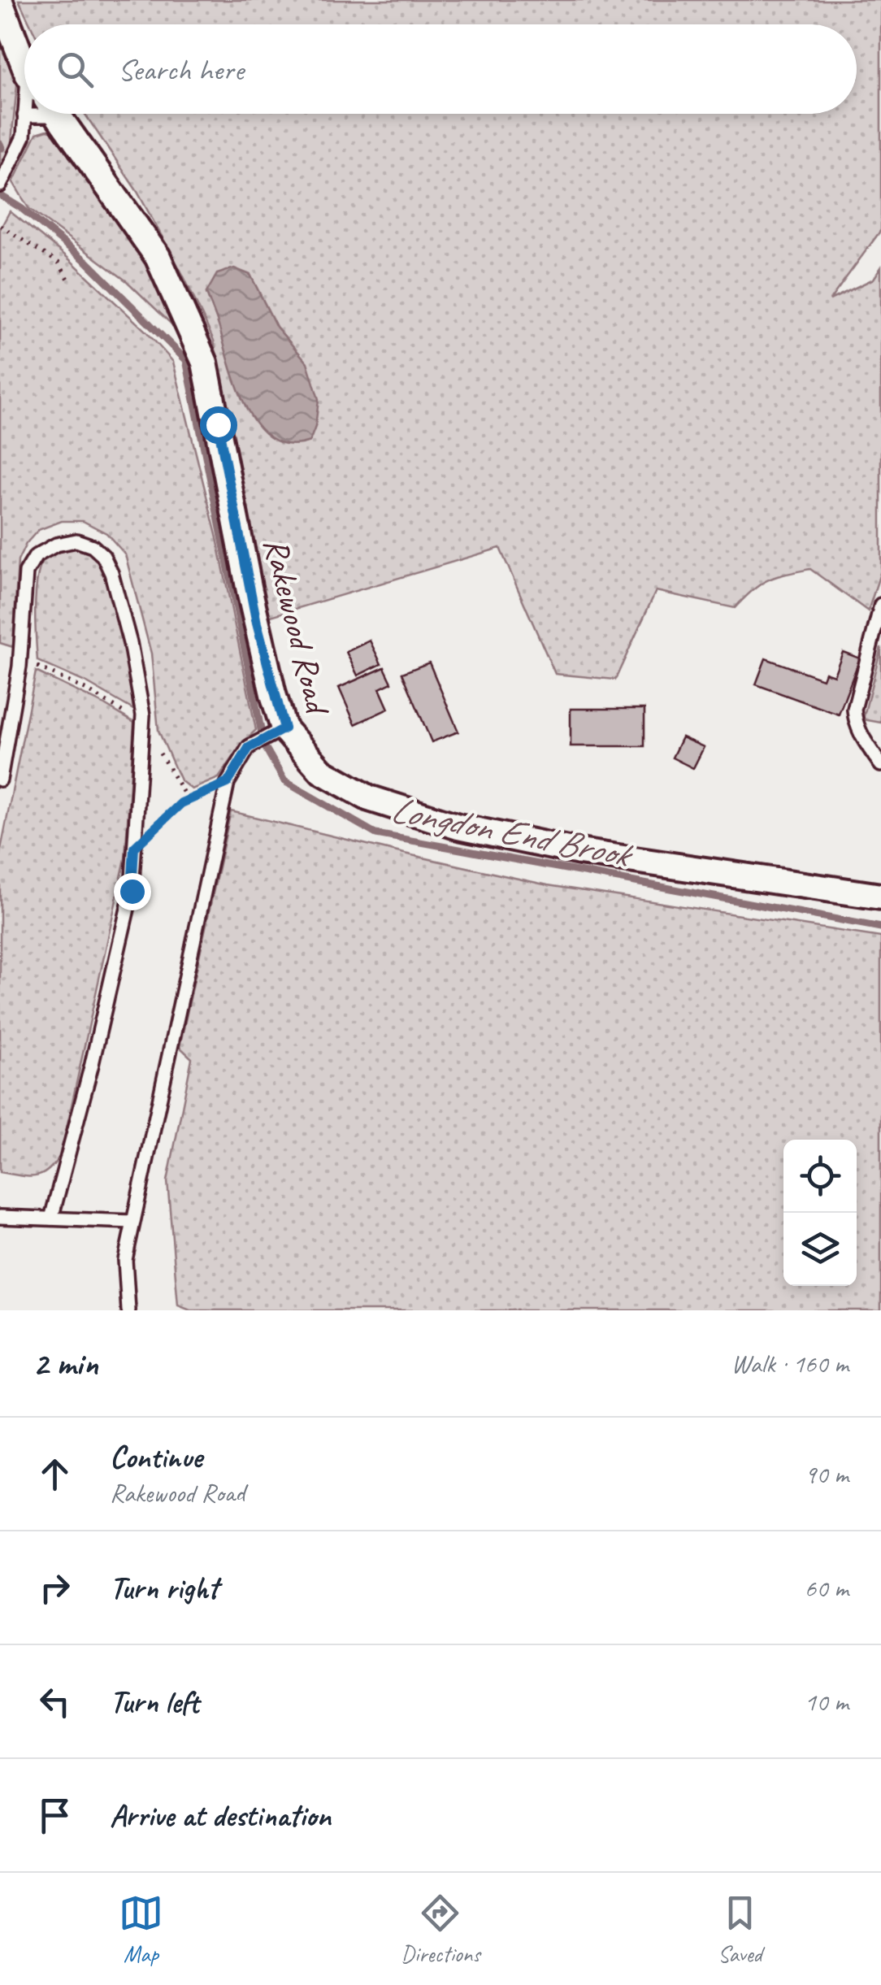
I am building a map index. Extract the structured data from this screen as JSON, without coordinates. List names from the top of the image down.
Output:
{
  "streets": {
    "street": ["Rakewood Road"]
  },
  "water": ["Longdon End Brook"],
  "page": {
    "search": "Search here",
    "heading": ["2 min", "Walk · 160 m"],
    "list": [
      ["Continue", "Rakewood Road", "90 m"],
      ["Turn right", "60 m"],
      ["Turn left", "10 m"],
      "Arrive at destination"
    ],
    "nav": ["Map", "Directions", "Saved"]
  }
}
